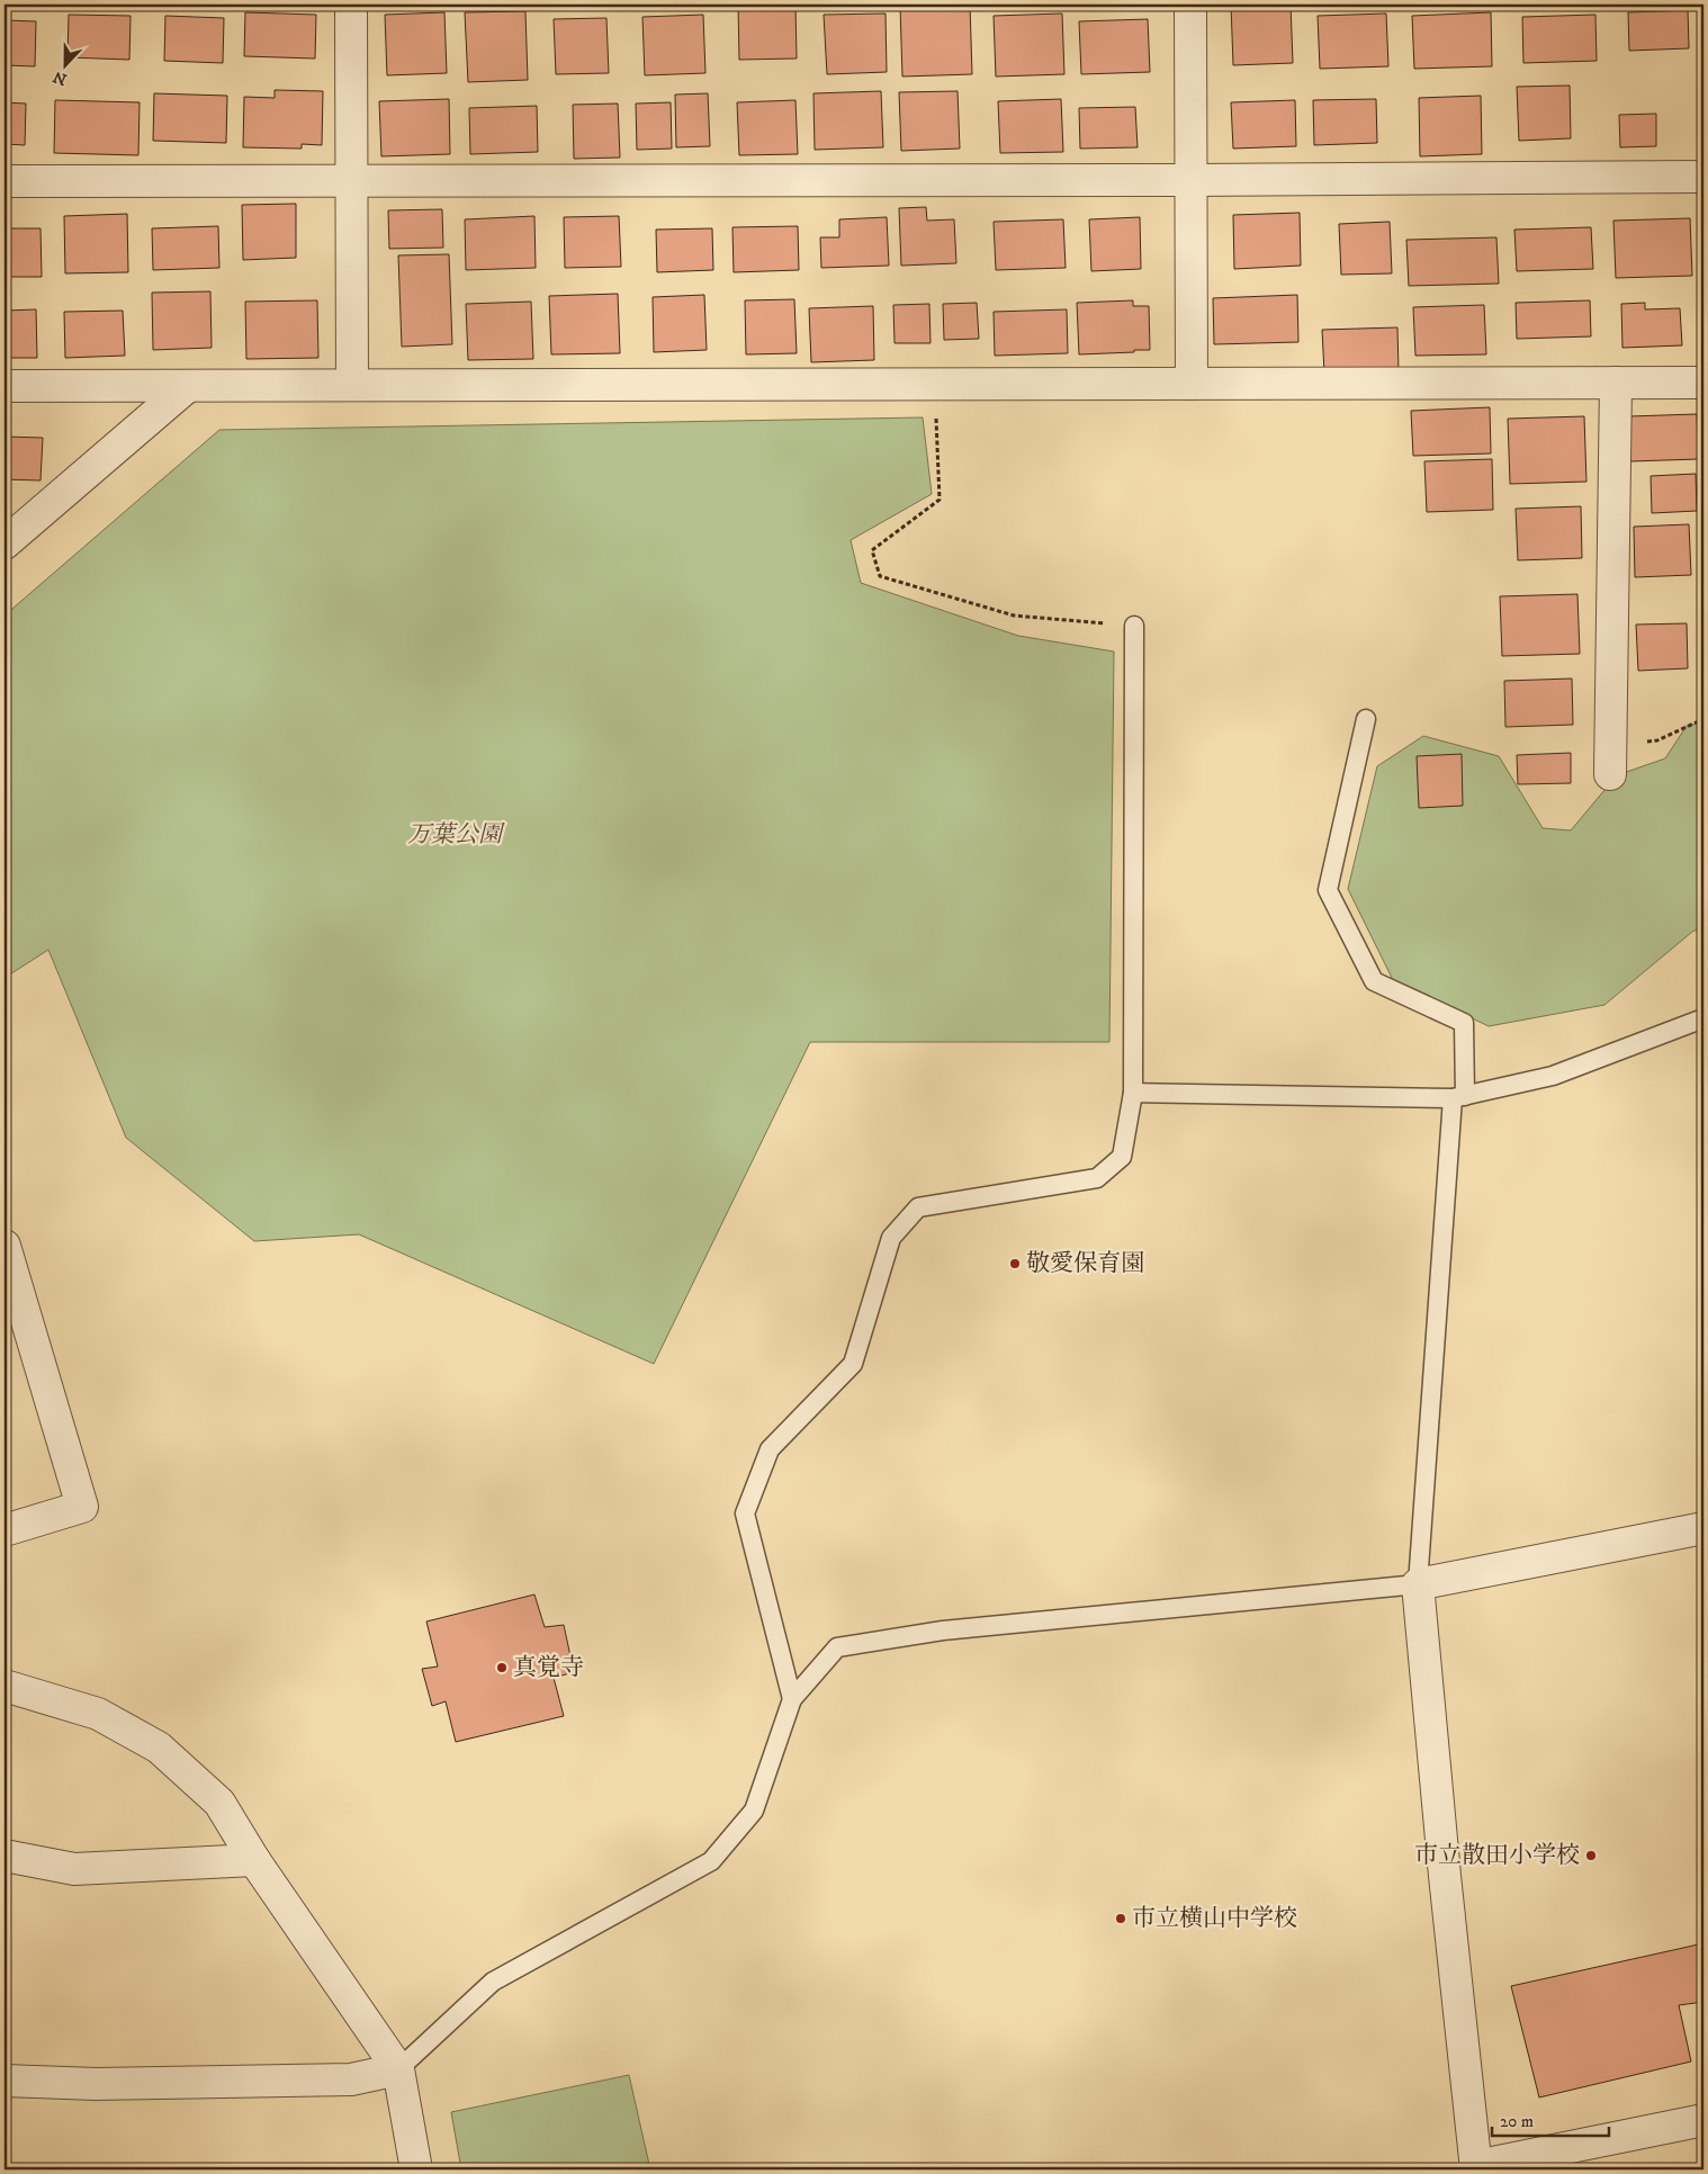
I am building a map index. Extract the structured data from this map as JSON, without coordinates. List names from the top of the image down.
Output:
{
  "parks": ["万葉公園"],
  "places": [
    "敬愛保育園",
    "真覚寺",
    "市立散田小学校",
    "市立横山中学校"
  ],
  "scale_bar": "20 m",
  "north": "bottom"
}
